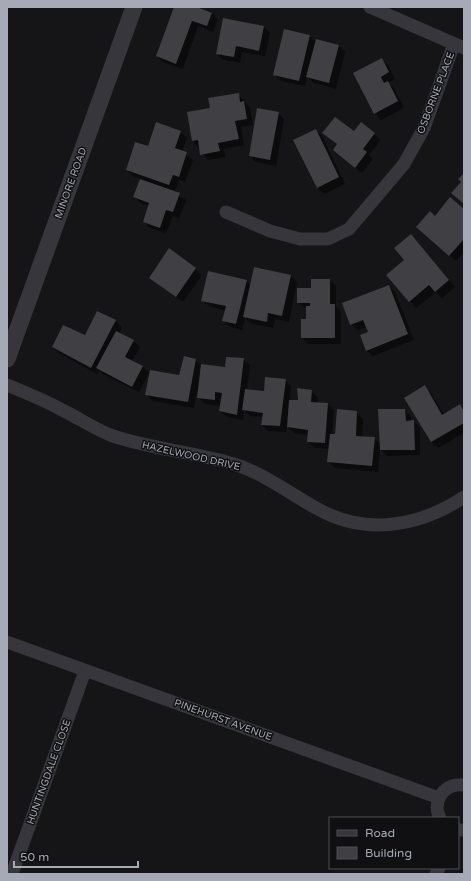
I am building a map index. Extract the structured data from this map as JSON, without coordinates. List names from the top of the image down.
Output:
{
  "streets": {
    "street": [
      "OSBORNE PLACE",
      "MINORE ROAD",
      "HAZELWOOD DRIVE",
      "PINEHURST AVENUE",
      "HUNTINGDALE CLOSE"
    ]
  },
  "crossings": [
    ["PINEHURST AVENUE", "HUNTINGDALE CLOSE"]
  ],
  "legend": ["Road", "Building"],
  "scale_bar": "50 m"
}
